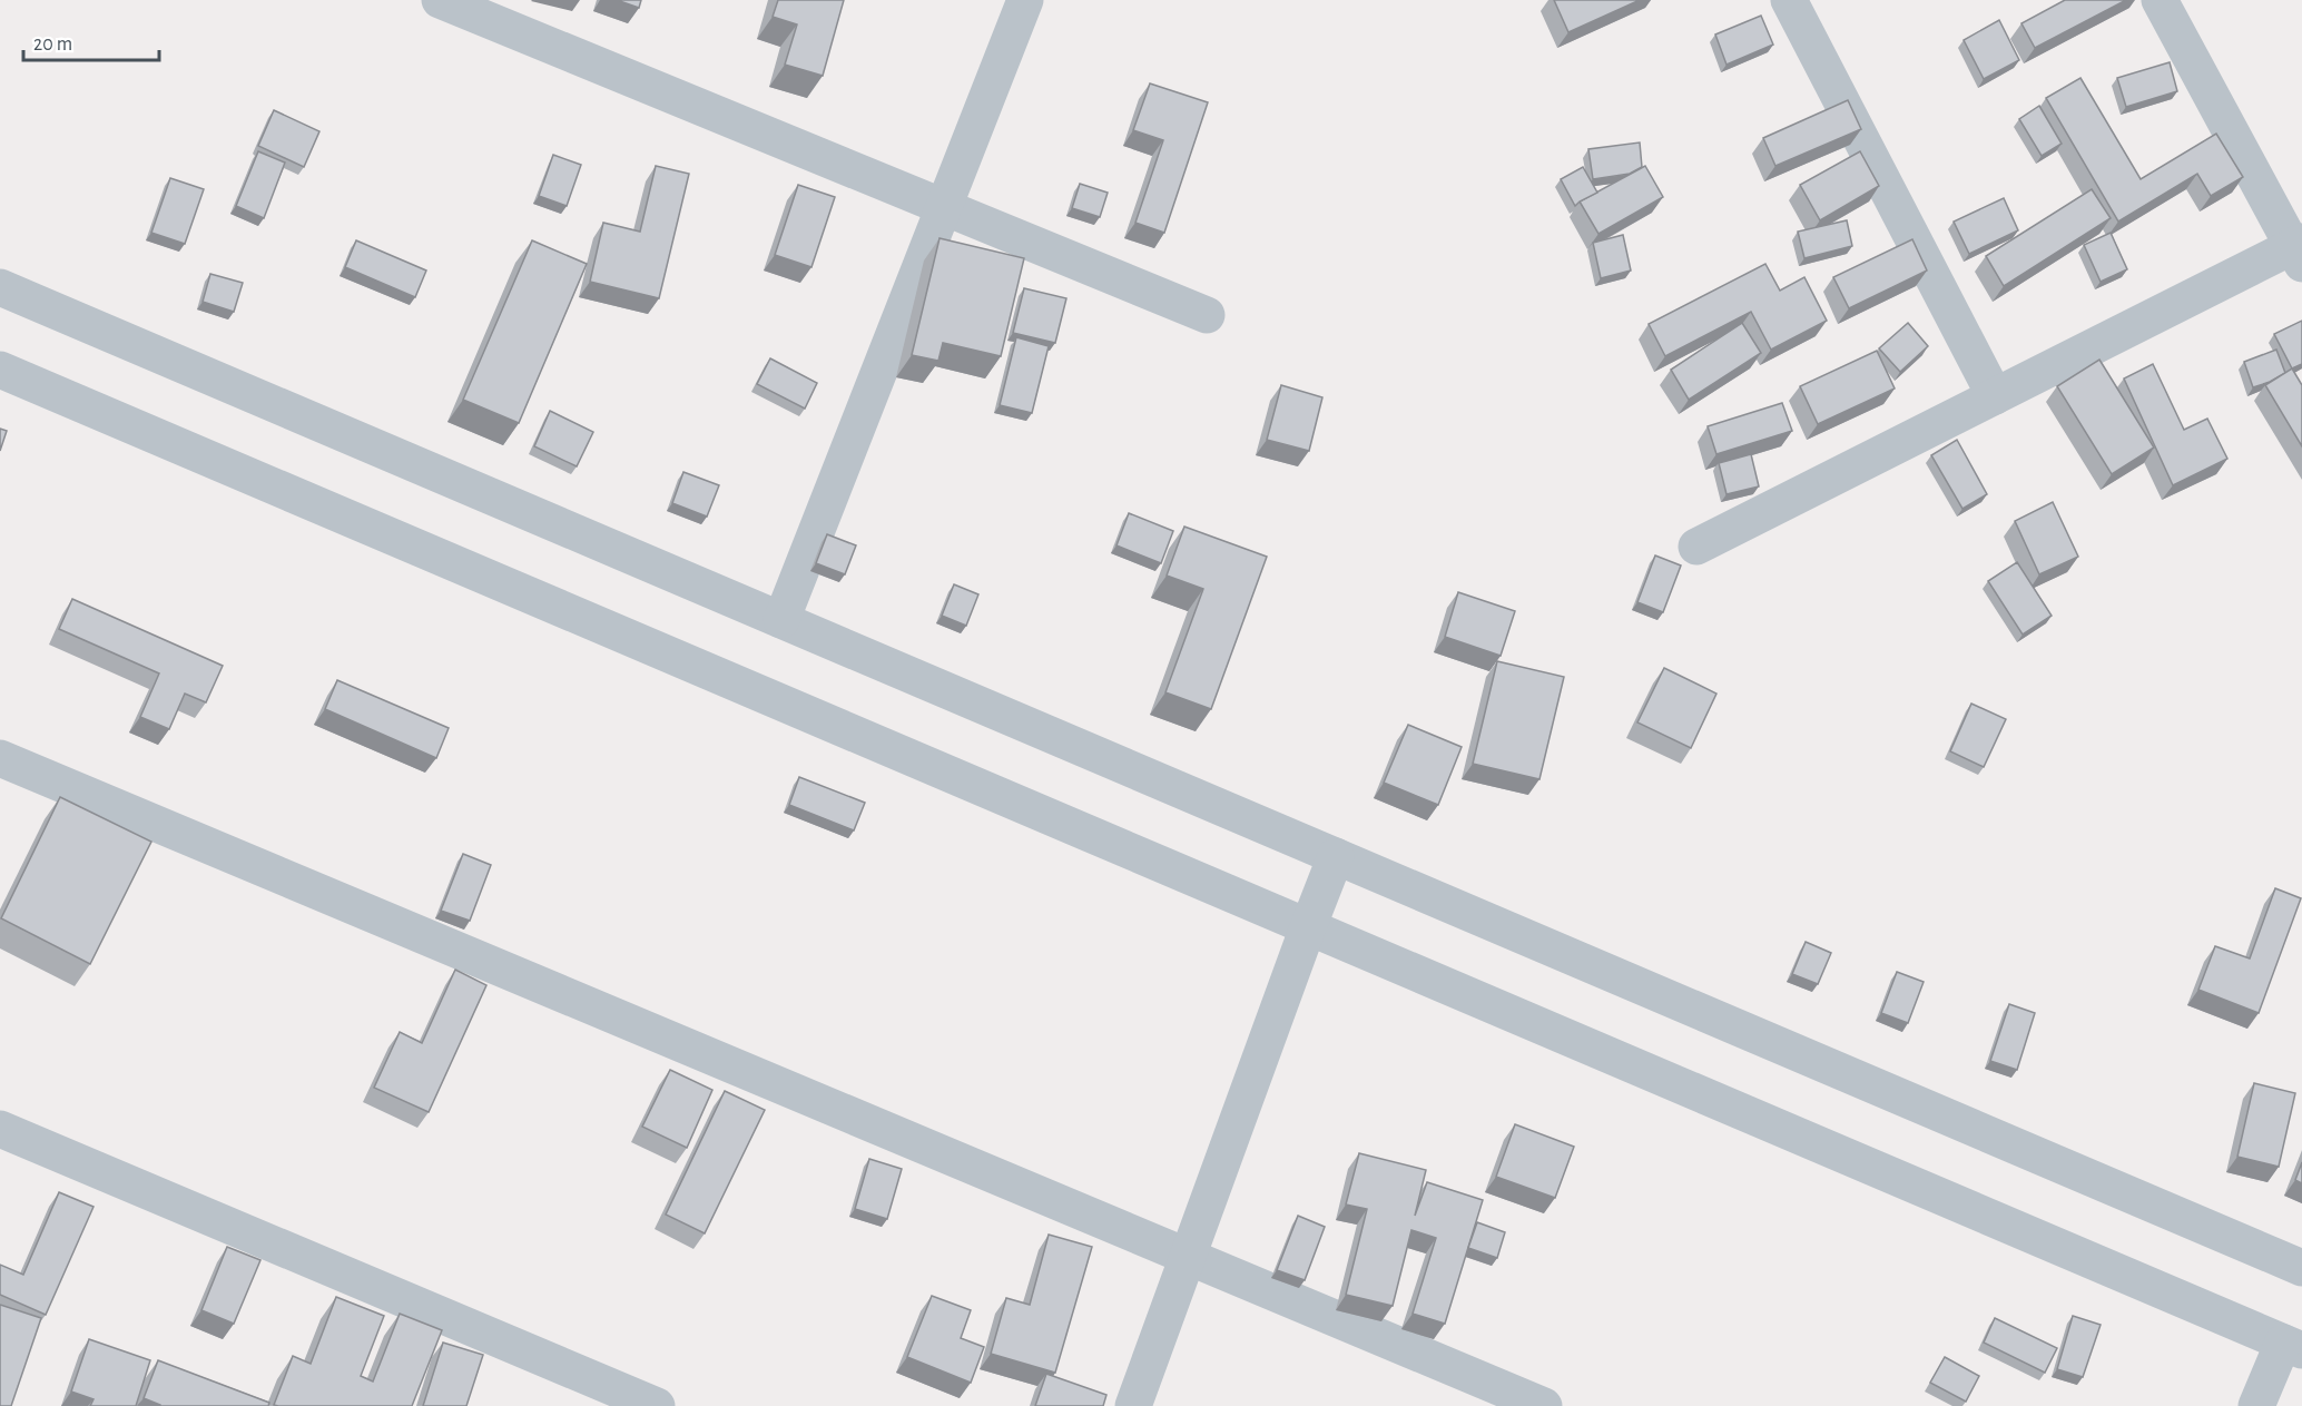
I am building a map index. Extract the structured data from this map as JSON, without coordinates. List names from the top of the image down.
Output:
{
  "scale_bar": "20 m"
}
